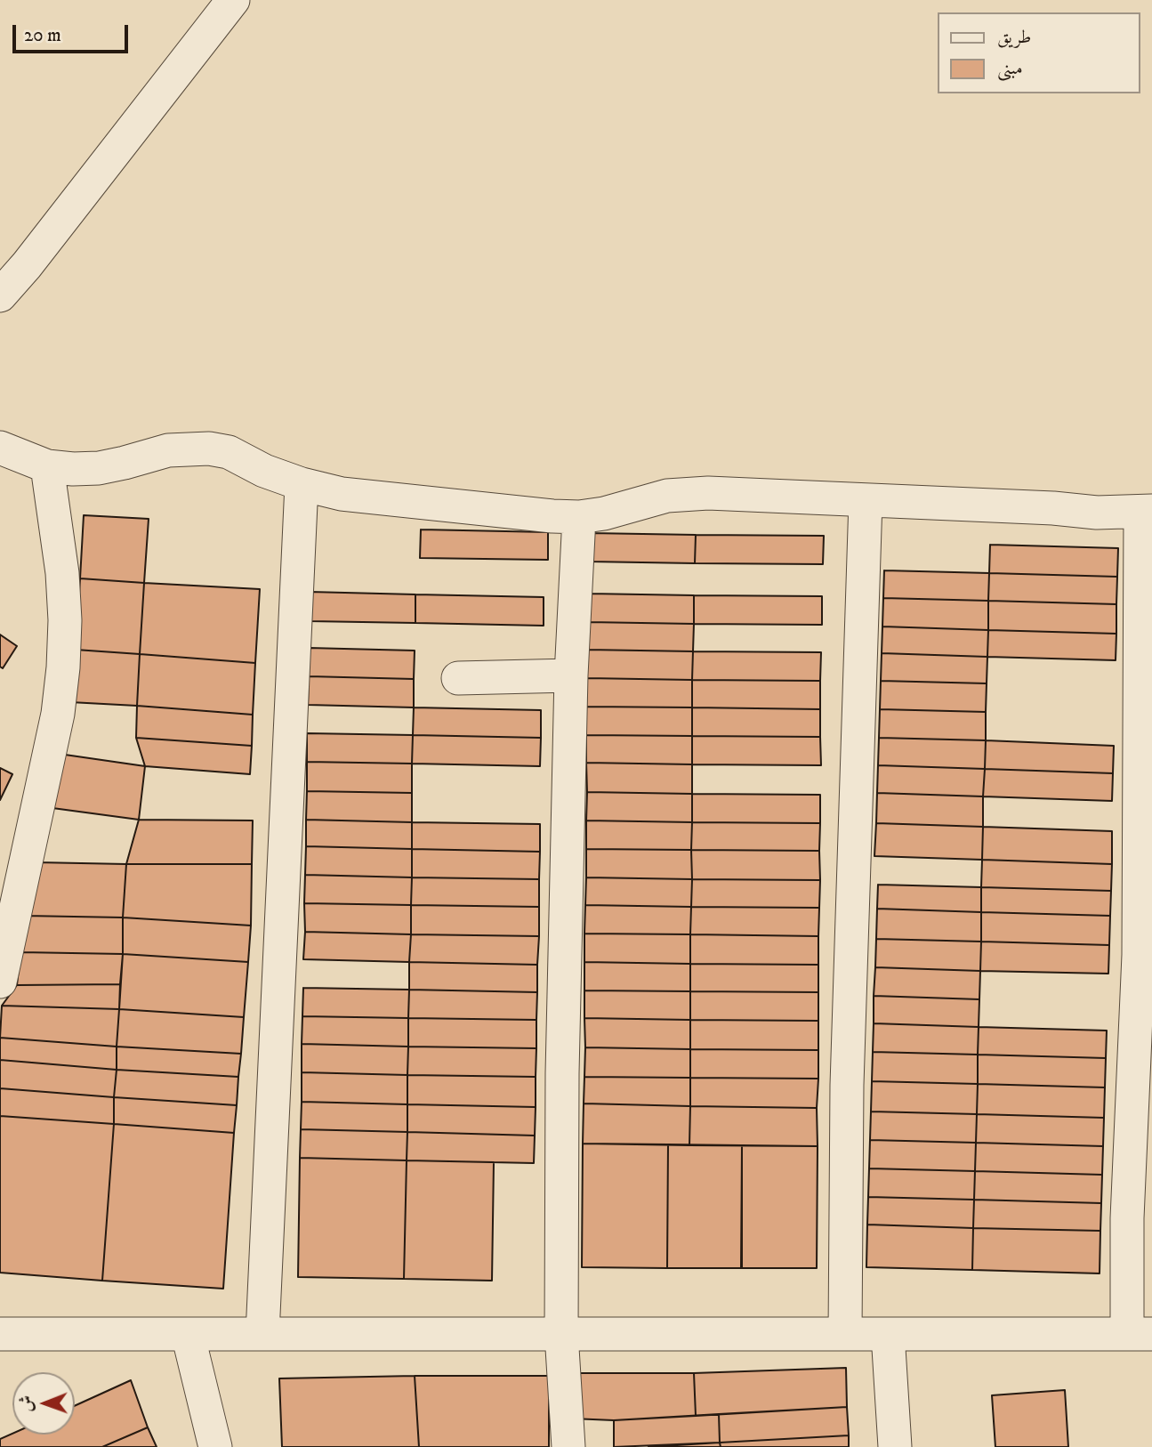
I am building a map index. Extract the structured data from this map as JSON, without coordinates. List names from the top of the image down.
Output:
{
  "legend": ["طريق", "مبنى"],
  "scale_bar": "20 m",
  "north": "left"
}
